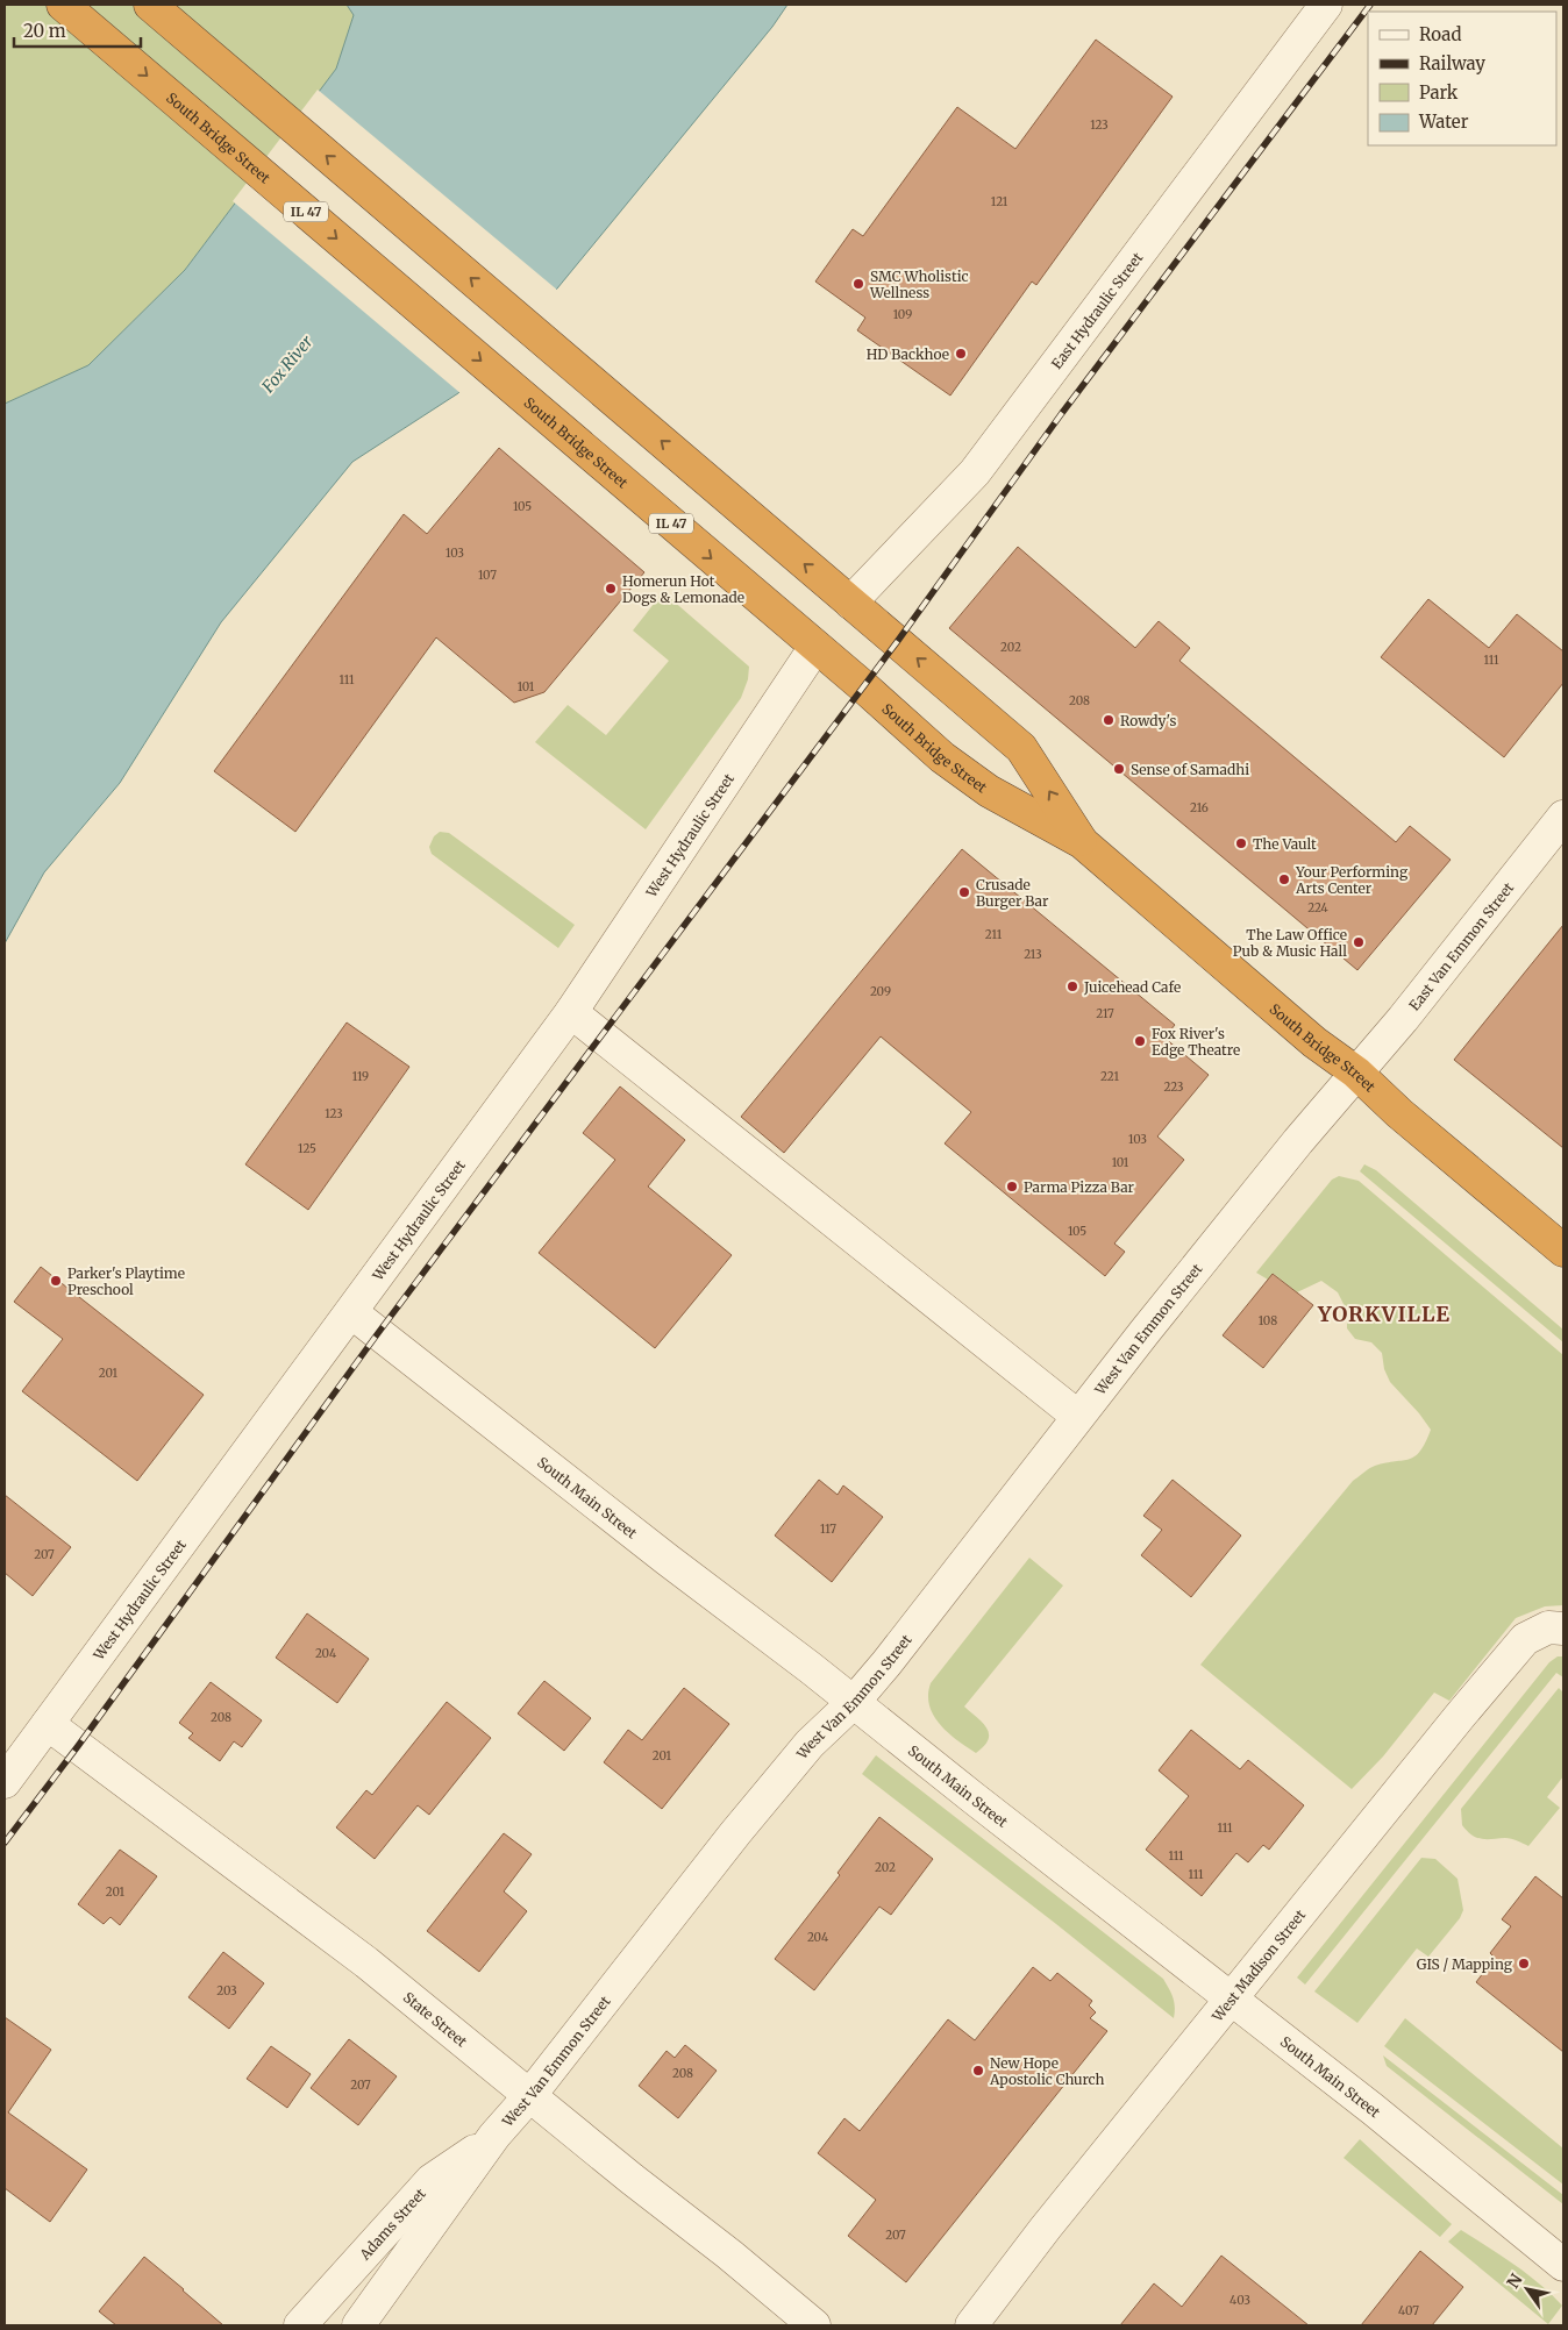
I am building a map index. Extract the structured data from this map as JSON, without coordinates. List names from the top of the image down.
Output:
{
  "streets": {
    "highway": ["South Bridge Street", "IL 47"],
    "street": [
      "East Hydraulic Street",
      "West Hydraulic Street",
      "East Van Emmon Street",
      "West Van Emmon Street",
      "South Main Street",
      "West Madison Street",
      "State Street",
      "Adams Street"
    ]
  },
  "crossings": [
    ["South Bridge Street", "East Hydraulic Street"],
    ["South Bridge Street", "West Hydraulic Street"],
    ["South Bridge Street", "East Van Emmon Street"],
    ["South Bridge Street", "West Van Emmon Street"],
    ["West Hydraulic Street", "South Main Street"],
    ["West Hydraulic Street", "State Street"],
    ["East Van Emmon Street", "West Van Emmon Street"],
    ["West Van Emmon Street", "South Main Street"],
    ["West Van Emmon Street", "State Street"],
    ["West Van Emmon Street", "Adams Street"],
    ["South Main Street", "West Madison Street"]
  ],
  "districts": ["YORKVILLE"],
  "water": ["Fox River"],
  "places": [
    "SMC Wholistic Wellness",
    "HD Backhoe",
    "Homerun Hot Dogs & Lemonade",
    "Rowdy's",
    "Sense of Samadhi",
    "The Vault",
    "Your Performing Arts Center",
    "Crusade Burger Bar",
    "The Law Office Pub & Music Hall",
    "Juicehead Cafe",
    "Fox River's Edge Theatre",
    "Parma Pizza Bar",
    "Parker's Playtime Preschool",
    "GIS / Mapping",
    "New Hope Apostolic Church"
  ],
  "house_numbers": [
    "123",
    "121",
    "109",
    "105",
    "103",
    "107",
    "202",
    "111",
    "111",
    "101",
    "208",
    "216",
    "224",
    "211",
    "213",
    "209",
    "217",
    "119",
    "221",
    "223",
    "123",
    "103",
    "125",
    "101",
    "105",
    "108",
    "201",
    "117",
    "207",
    "204",
    "208",
    "201",
    "111",
    "111",
    "202",
    "111",
    "201",
    "204",
    "203",
    "208",
    "207",
    "207",
    "403",
    "407"
  ],
  "legend": [
    "Road",
    "Railway",
    "Park",
    "Water"
  ],
  "scale_bar": "20 m",
  "north": "top left"
}
